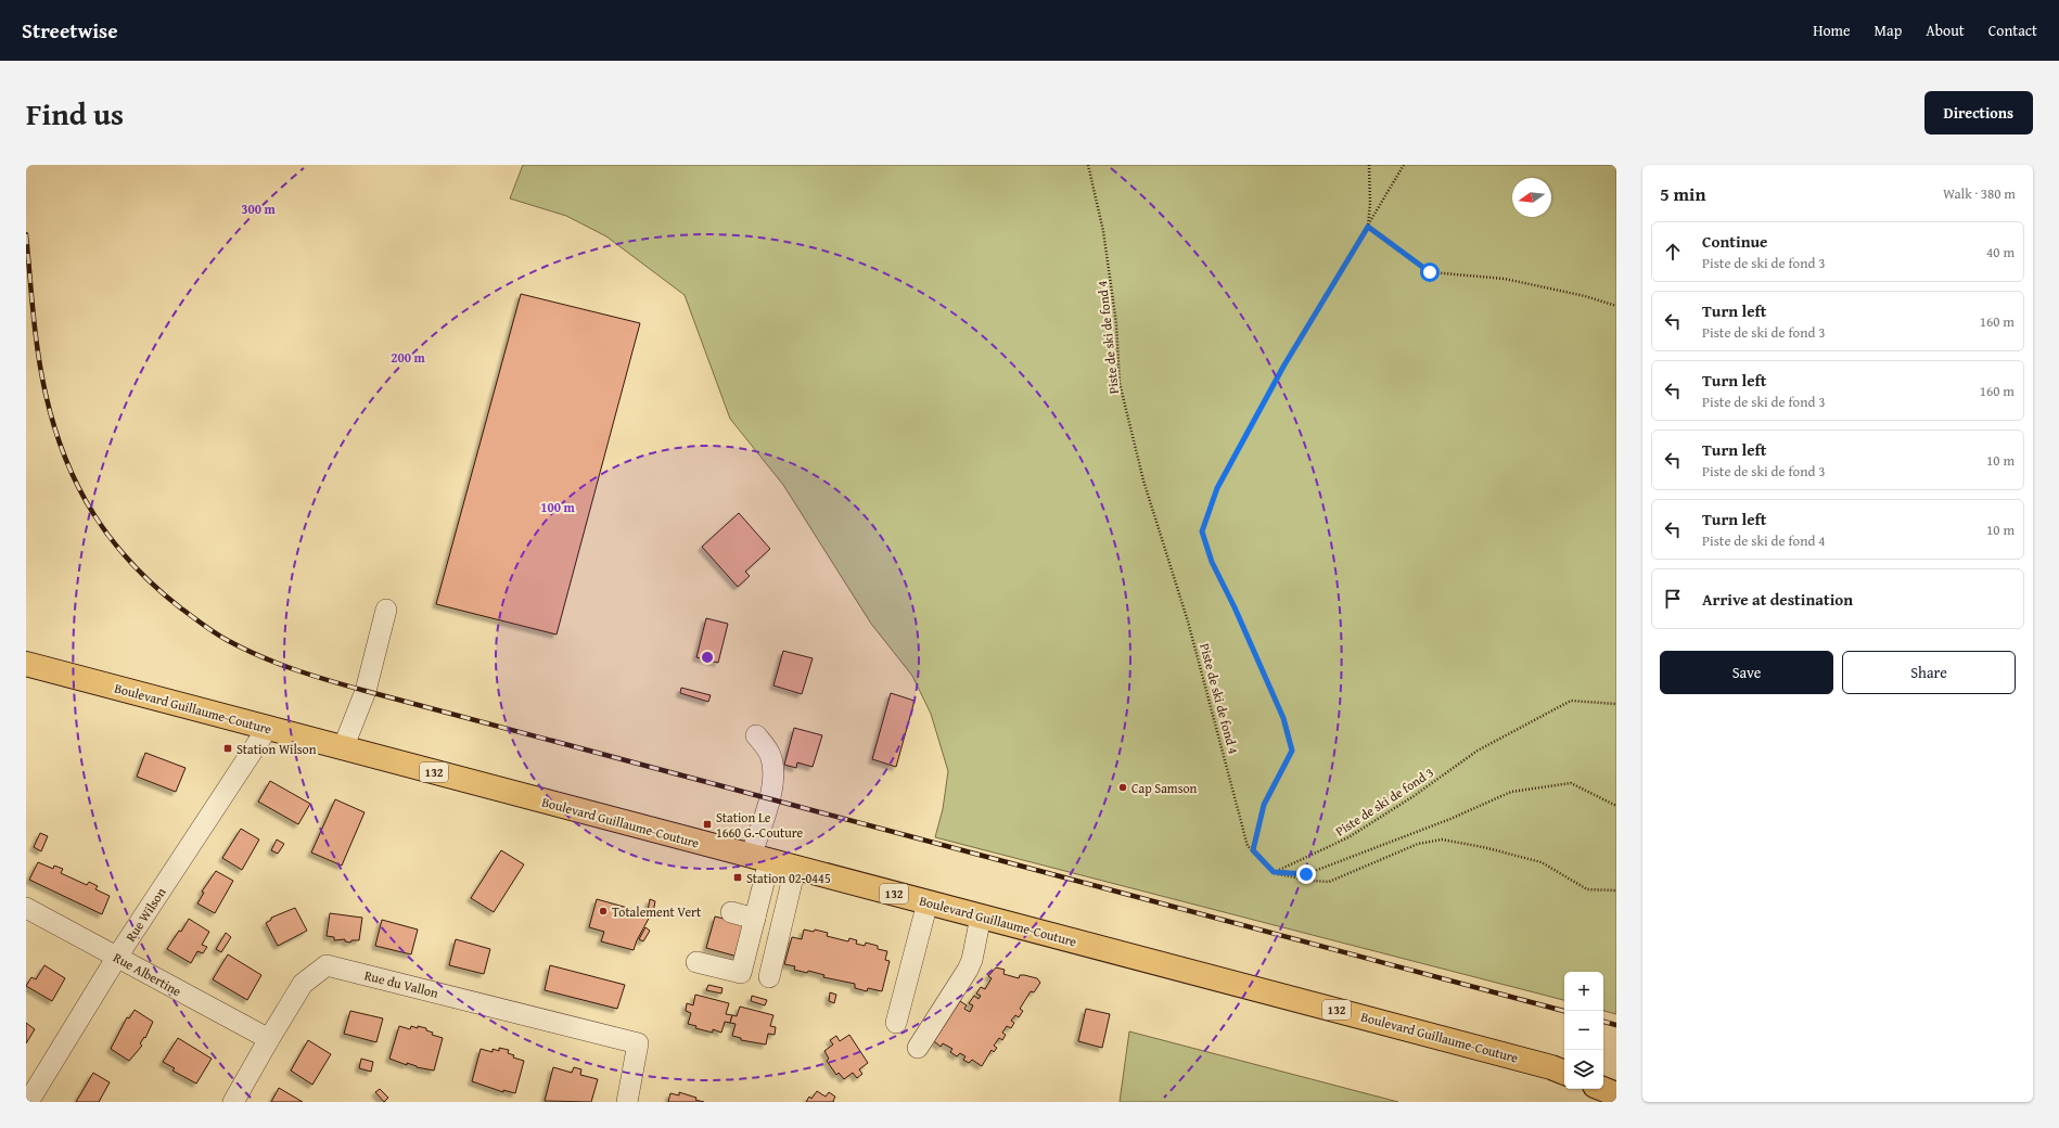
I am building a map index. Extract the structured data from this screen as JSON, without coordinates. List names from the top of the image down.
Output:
{
  "streets": {
    "main road": ["Boulevard Guillaume-Couture", "132"],
    "street": ["Rue Wilson", "Rue Albertine", "Rue du Vallon"],
    "path": ["Piste de ski de fond 4", "Piste de ski de fond 3"]
  },
  "crossings": [
    ["Piste de ski de fond 4", "Piste de ski de fond 3"],
    ["Boulevard Guillaume-Couture", "Rue Wilson"],
    ["Rue Wilson", "Rue Albertine"],
    ["Rue Albertine", "Rue du Vallon"]
  ],
  "places": {
    "transit": ["Station Wilson", "Station Le 1660 G.-Couture", "Station 02-0445"],
    "other": ["Cap Samson", "Totalement Vert"]
  },
  "north": "left",
  "page": {
    "header": "Streetwise",
    "nav": [
      "Home",
      "Map",
      "About",
      "Contact"
    ],
    "title": "Find us",
    "buttons": [
      "Directions",
      ["Save", "Share"]
    ],
    "heading": ["5 min", "Walk · 380 m"],
    "list": [
      ["Continue", "Piste de ski de fond 3", "40 m"],
      ["Turn left", "Piste de ski de fond 3", "160 m"],
      ["Turn left", "Piste de ski de fond 3", "160 m"],
      ["Turn left", "Piste de ski de fond 3", "10 m"],
      ["Turn left", "Piste de ski de fond 4", "10 m"],
      "Arrive at destination"
    ],
    "map_buttons": ["+", "−"]
  },
  "rings": ["300 m", "200 m", "100 m"]
}
